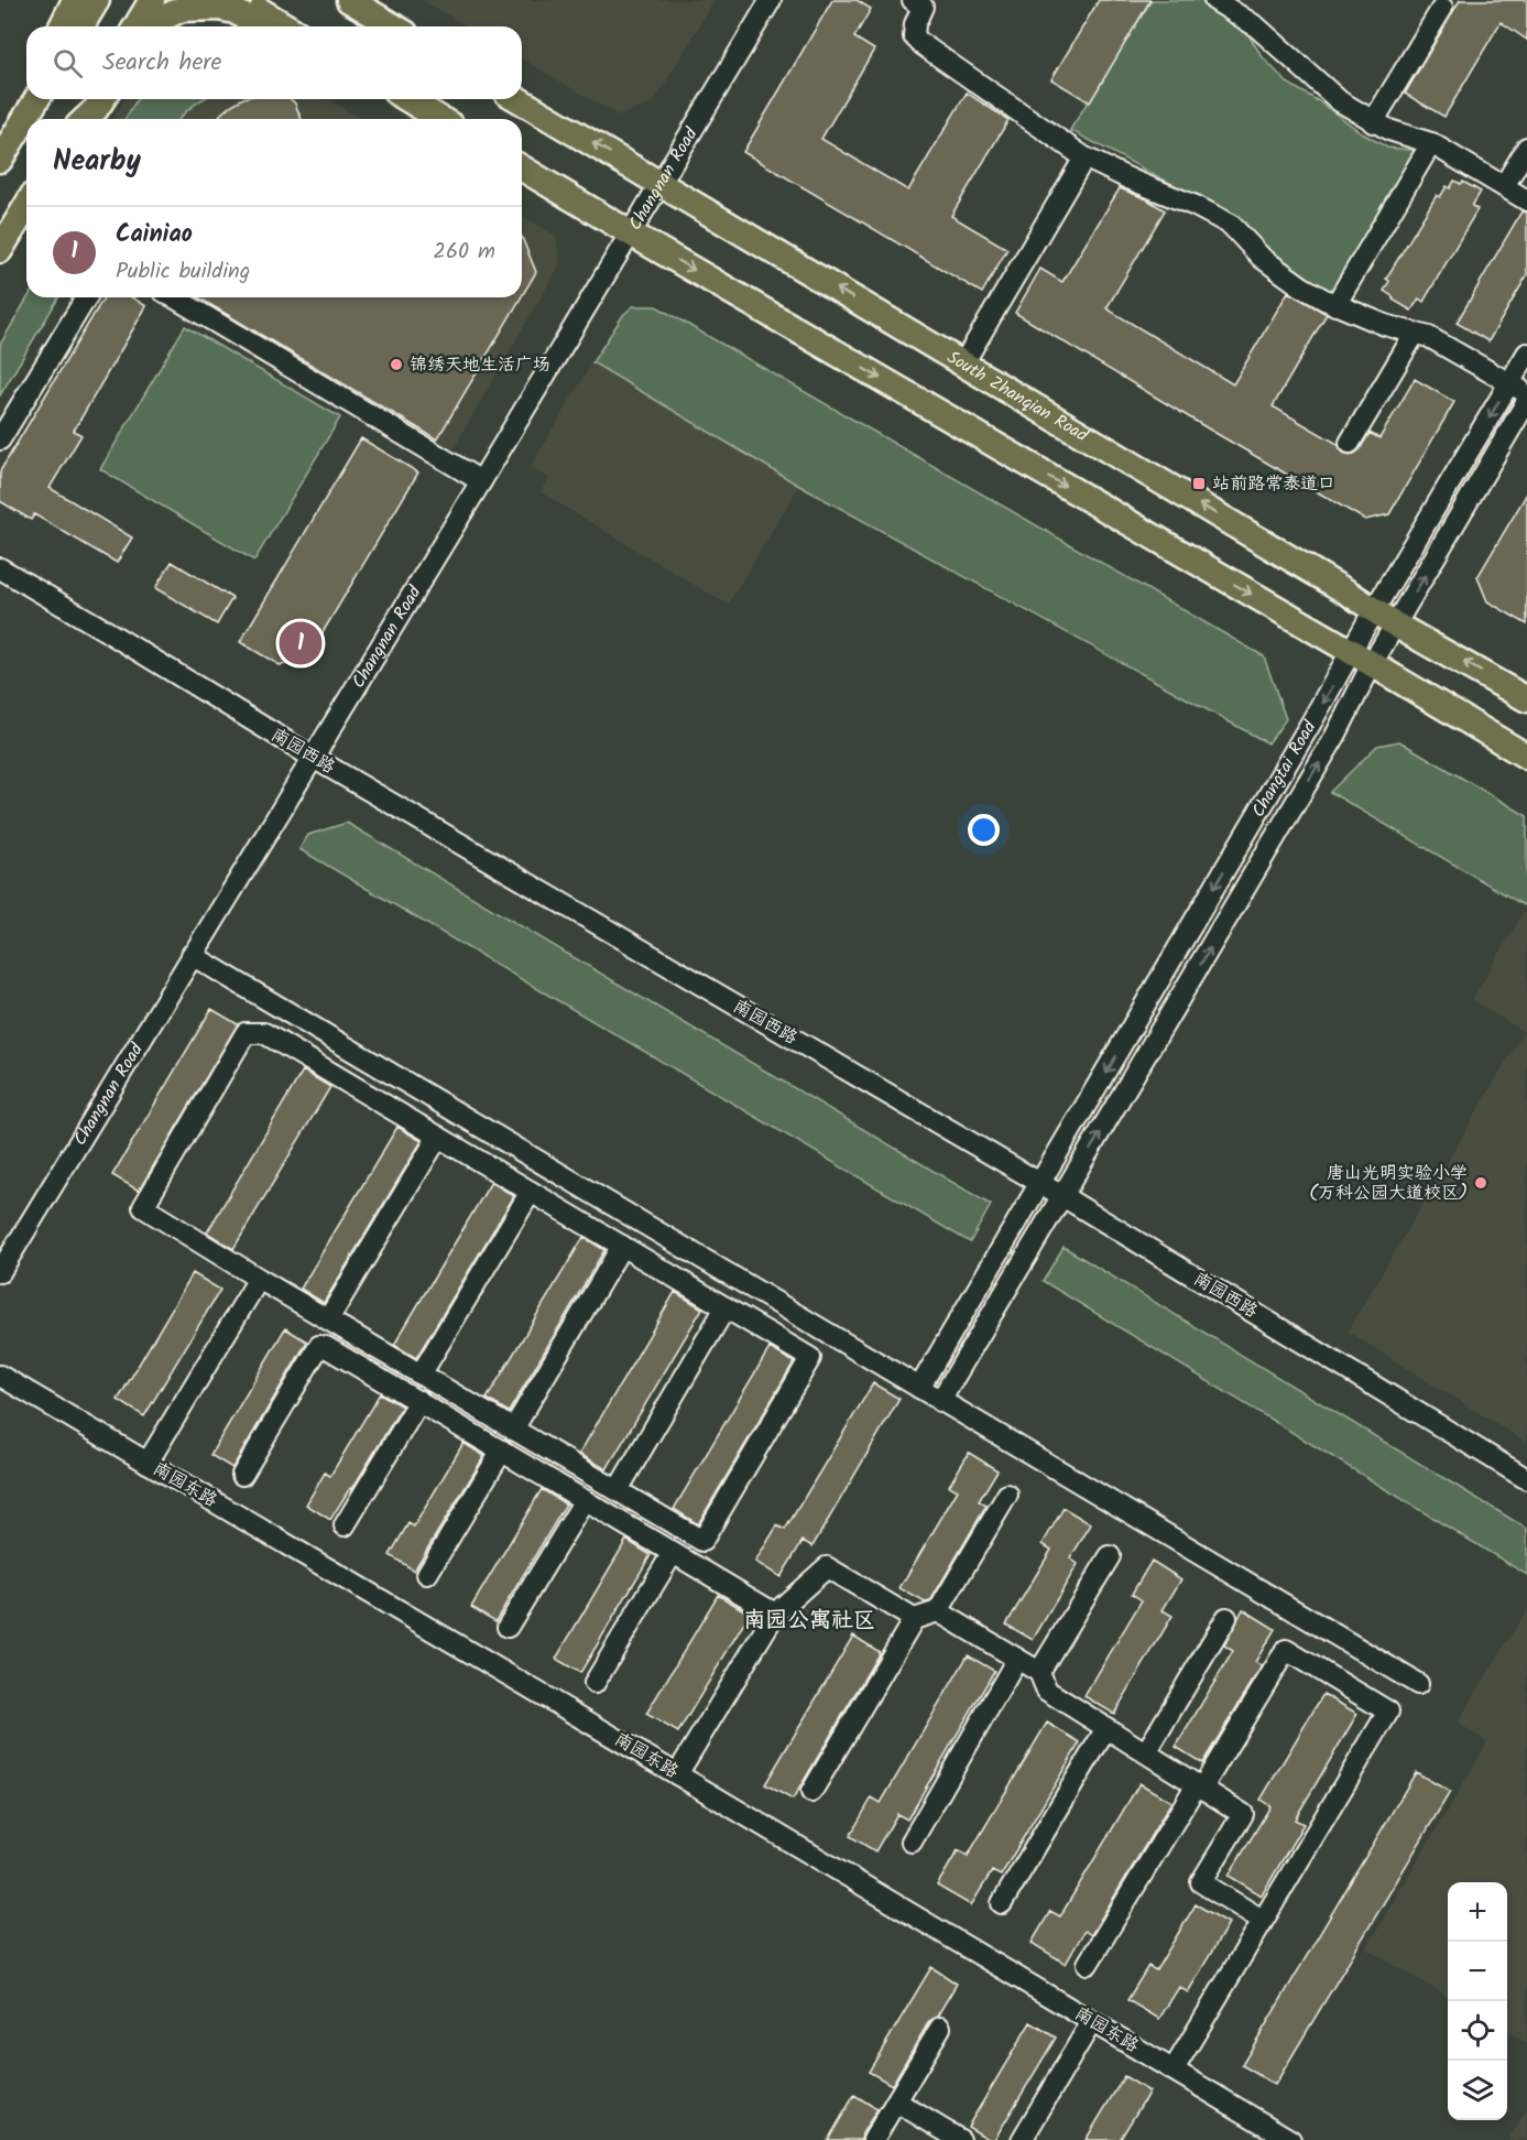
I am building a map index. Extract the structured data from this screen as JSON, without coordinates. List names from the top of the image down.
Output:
{
  "streets": {
    "main road": ["South Zhanqian Road"],
    "street": [
      "Changnan Road",
      "南园西路",
      "Changtai Road",
      "南园东路"
    ]
  },
  "crossings": [
    ["Changnan Road", "South Zhanqian Road"],
    ["Changnan Road", "南园西路"],
    ["South Zhanqian Road", "Changtai Road"],
    ["南园西路", "Changtai Road"]
  ],
  "districts": ["南园公寓社区"],
  "places": {
    "other": ["锦绣天地生活广场", "唐山光明实验小学 (万科公园大道校区)"],
    "transit": ["站前路常泰道口"]
  },
  "page": {
    "search": "Search here",
    "heading": "Nearby",
    "list": [
      {
        "mark": "1",
        "name": "Cainiao",
        "note": "Public building",
        "value": "260 m"
      }
    ],
    "pins": "1",
    "map_buttons": ["+", "−"]
  }
}
